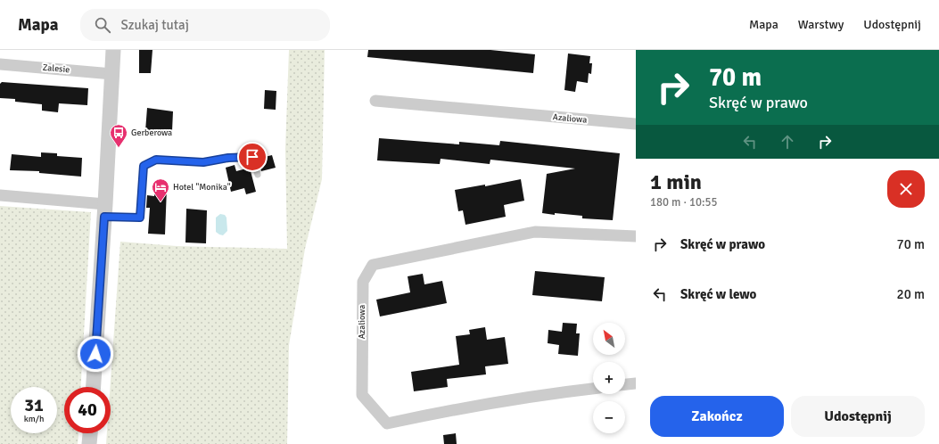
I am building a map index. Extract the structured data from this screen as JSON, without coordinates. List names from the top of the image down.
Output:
{
  "streets": {
    "street": ["Zalesie", "Azaliowa"]
  },
  "places": {
    "bus stop": ["Gerberowa"],
    "hotel": ["Hotel \"Monika\""]
  },
  "north": "top left",
  "page": {
    "header": "Mapa",
    "search": "Szukaj tutaj",
    "nav": ["Mapa", "Warstwy", "Udostępnij"],
    "turn": ["70 m", "Skręć w prawo"],
    "heading": ["1 min", "180 m · 10:55"],
    "list": [
      {
        "name": "Skręć w prawo",
        "value": "70 m"
      },
      {
        "name": "Skręć w lewo",
        "value": "20 m"
      }
    ],
    "map_buttons": ["+", "−"],
    "speed": "31 km/h",
    "limit": "40",
    "buttons": ["Zakończ", "Udostępnij"]
  }
}
